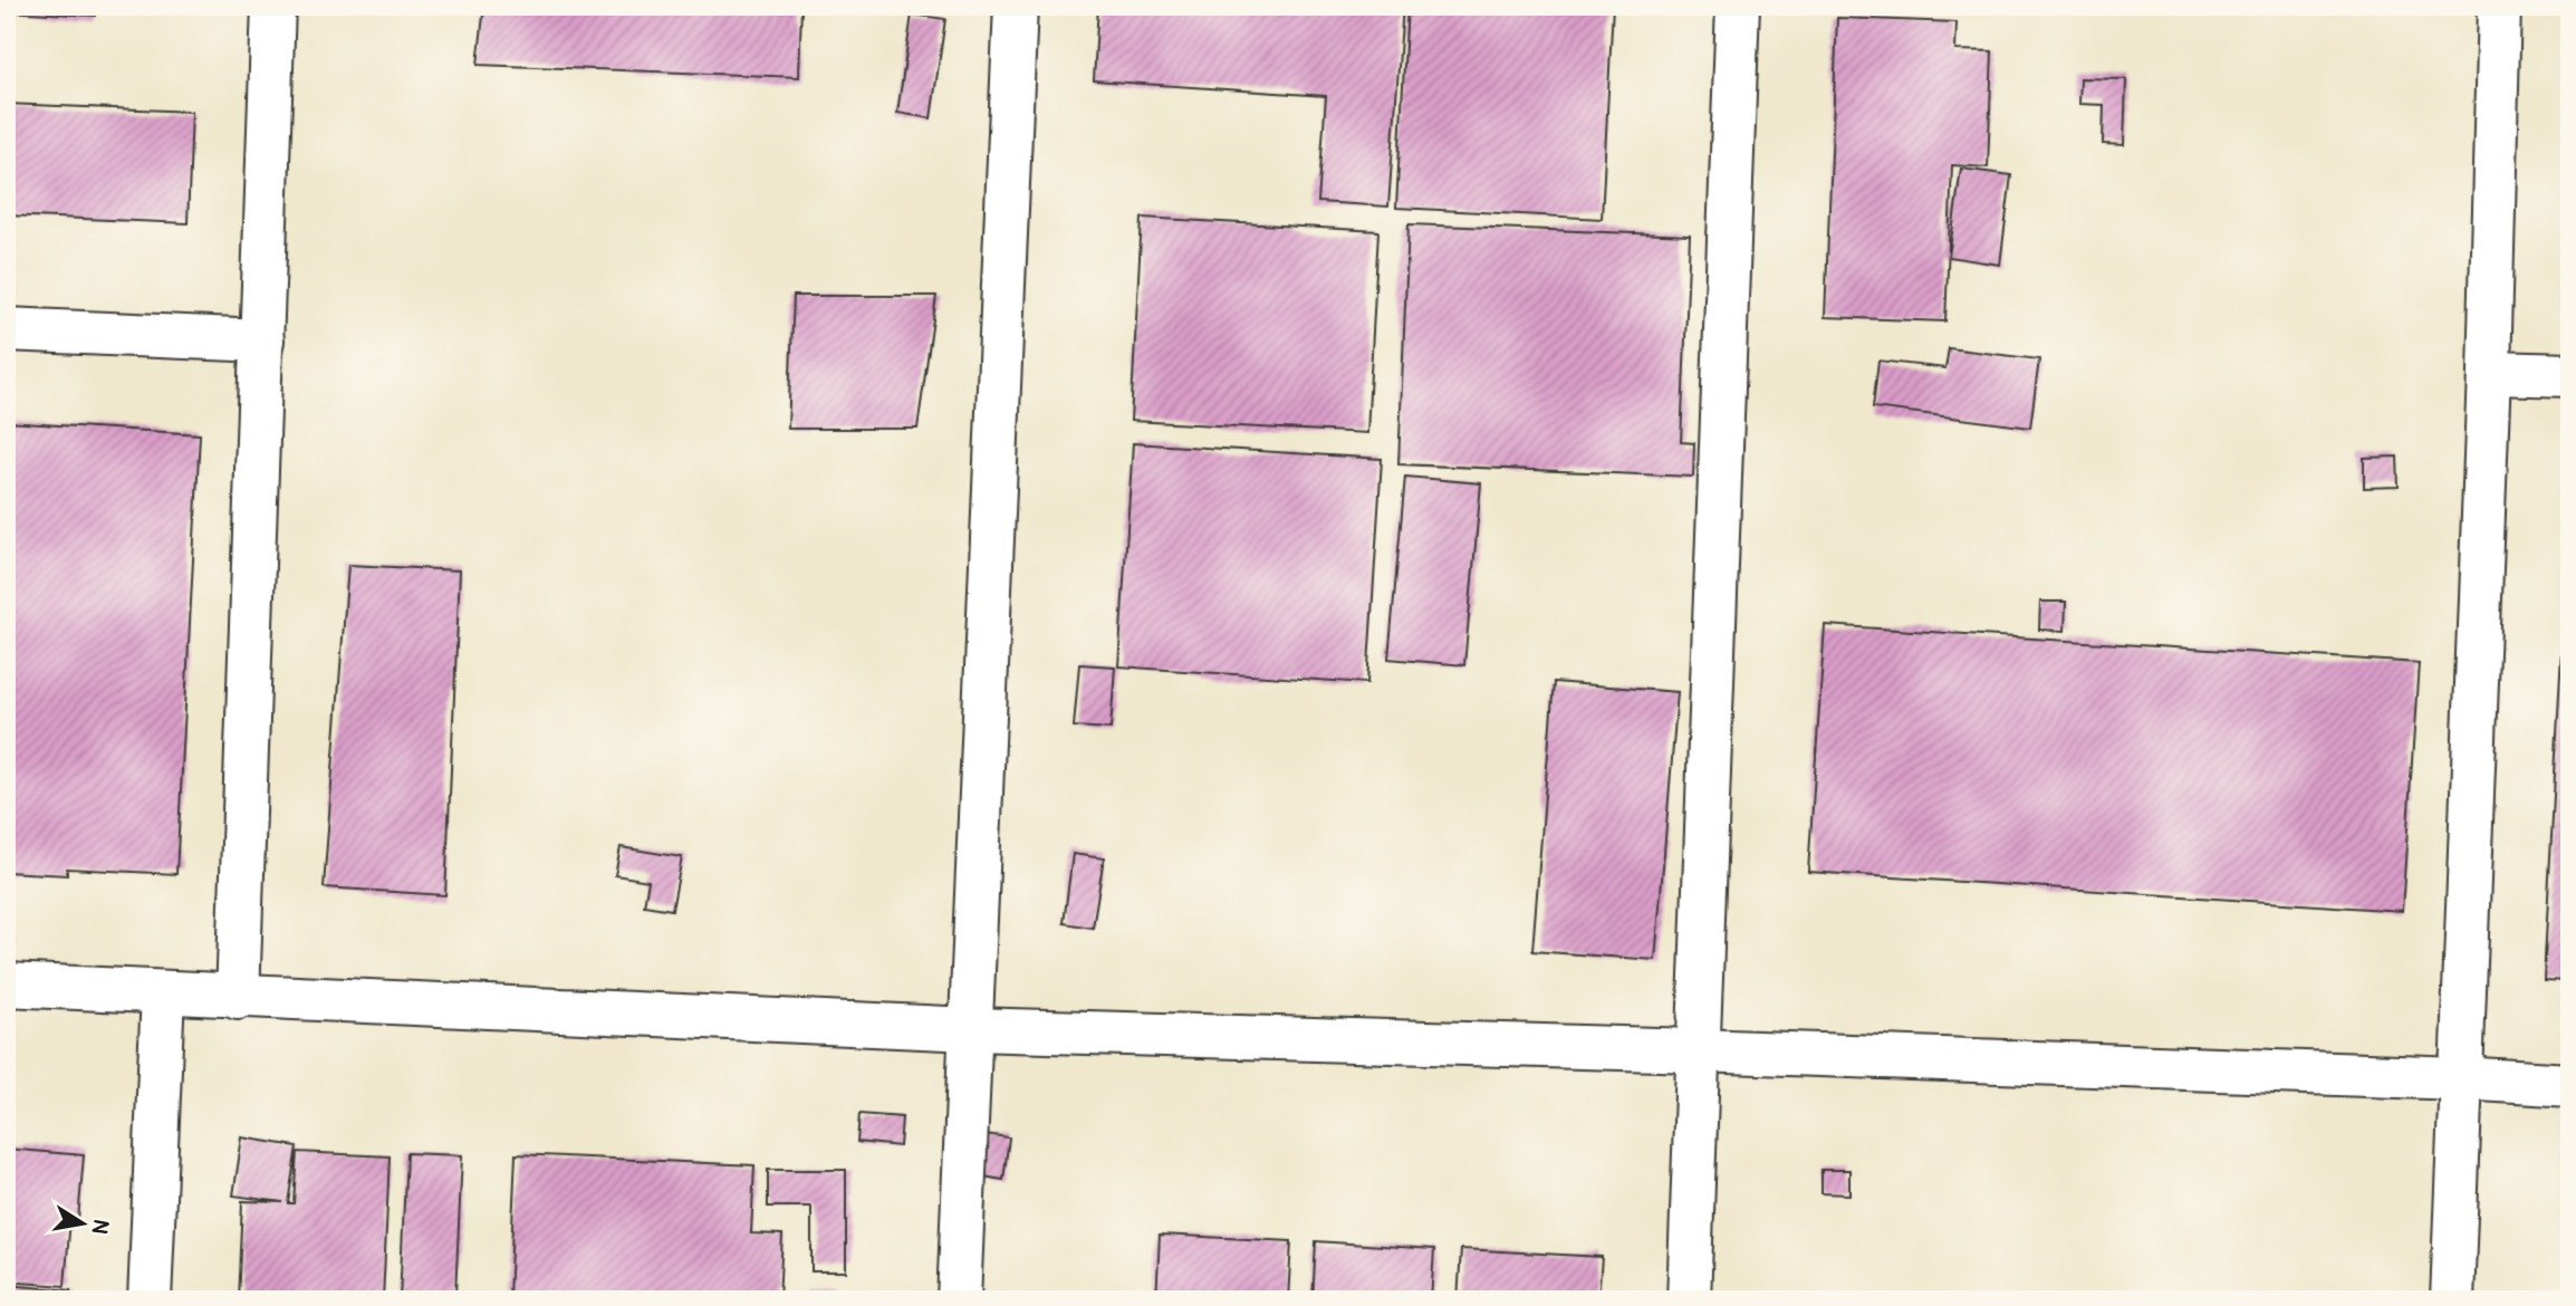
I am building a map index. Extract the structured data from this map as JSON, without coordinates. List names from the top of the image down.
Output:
{
  "north": "right"
}
